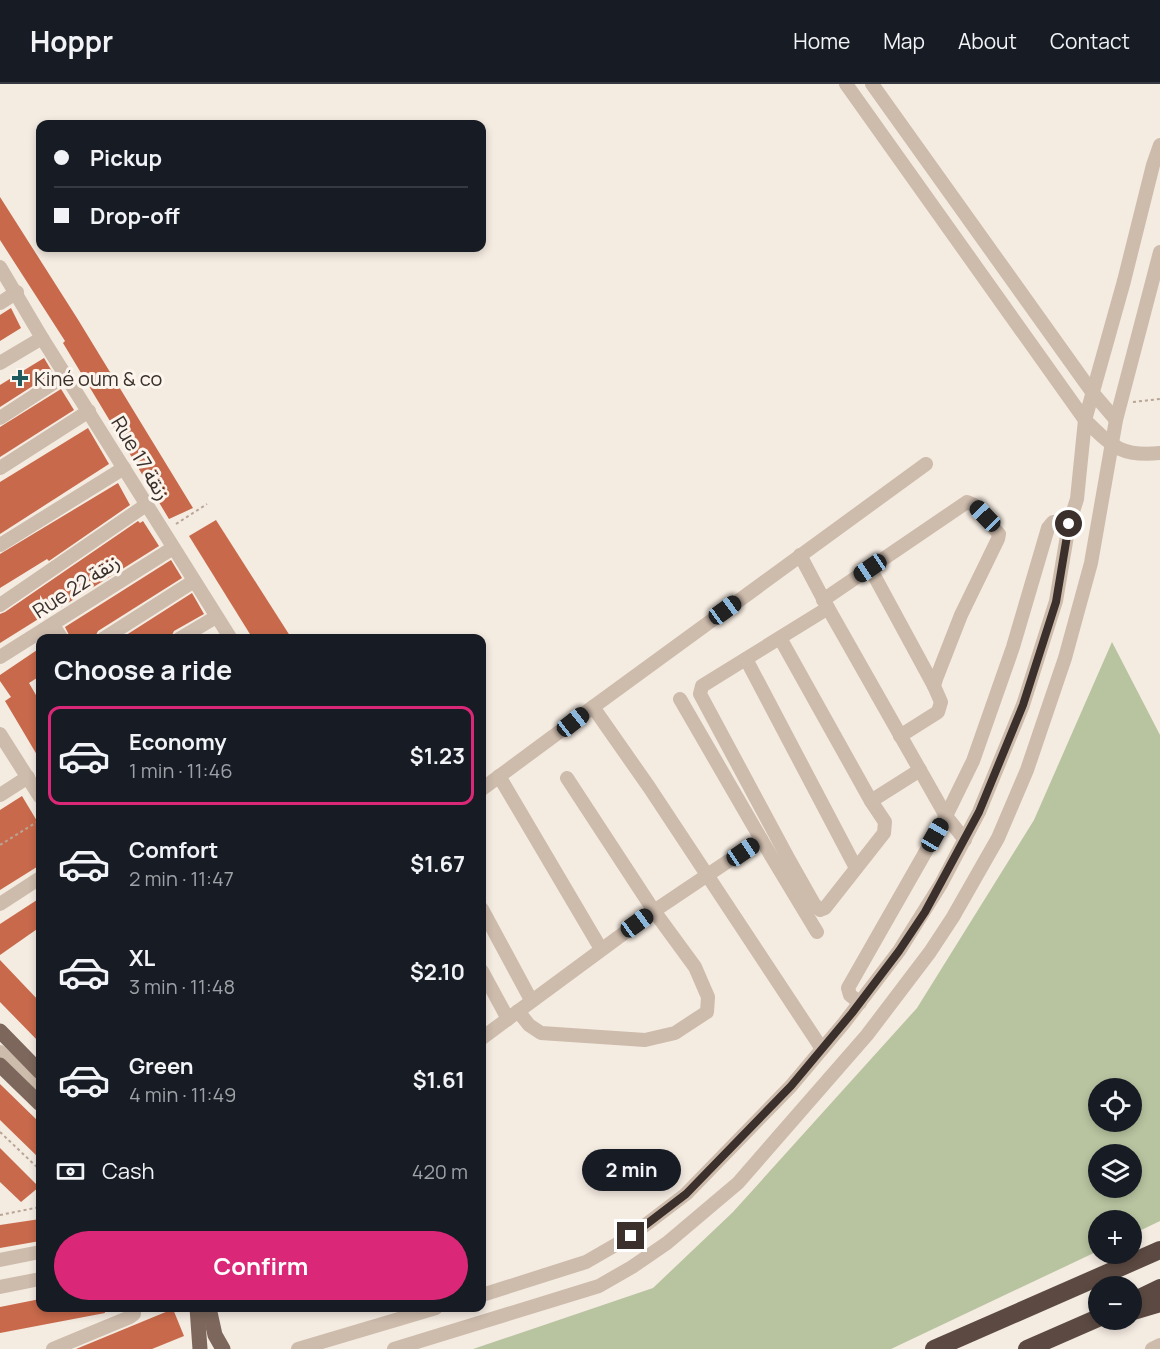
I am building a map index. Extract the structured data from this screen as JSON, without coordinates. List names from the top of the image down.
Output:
{
  "streets": {
    "street": ["Rue 17 زنقة", "Rue 22 زنقة"]
  },
  "crossings": [
    ["Rue 17 زنقة", "Rue 22 زنقة"]
  ],
  "places": {
    "health": ["Kiné oum & co"]
  },
  "page": {
    "header": "Hoppr",
    "nav": [
      "Home",
      "Map",
      "About",
      "Contact"
    ],
    "banner": ["Pickup", "Drop-off"],
    "heading": "Choose a ride",
    "list": [
      {
        "name": "Economy",
        "note": "1 min · 11:46",
        "value": "$1.23"
      },
      {
        "name": "Comfort",
        "note": "2 min · 11:47",
        "value": "$1.67"
      },
      {
        "name": "XL",
        "note": "3 min · 11:48",
        "value": "$2.10"
      },
      {
        "name": "Green",
        "note": "4 min · 11:49",
        "value": "$1.61"
      }
    ],
    "map_buttons": ["+", "−"],
    "pay": ["Cash", "420 m"],
    "bubble": "2 min",
    "buttons": "Confirm"
  }
}
